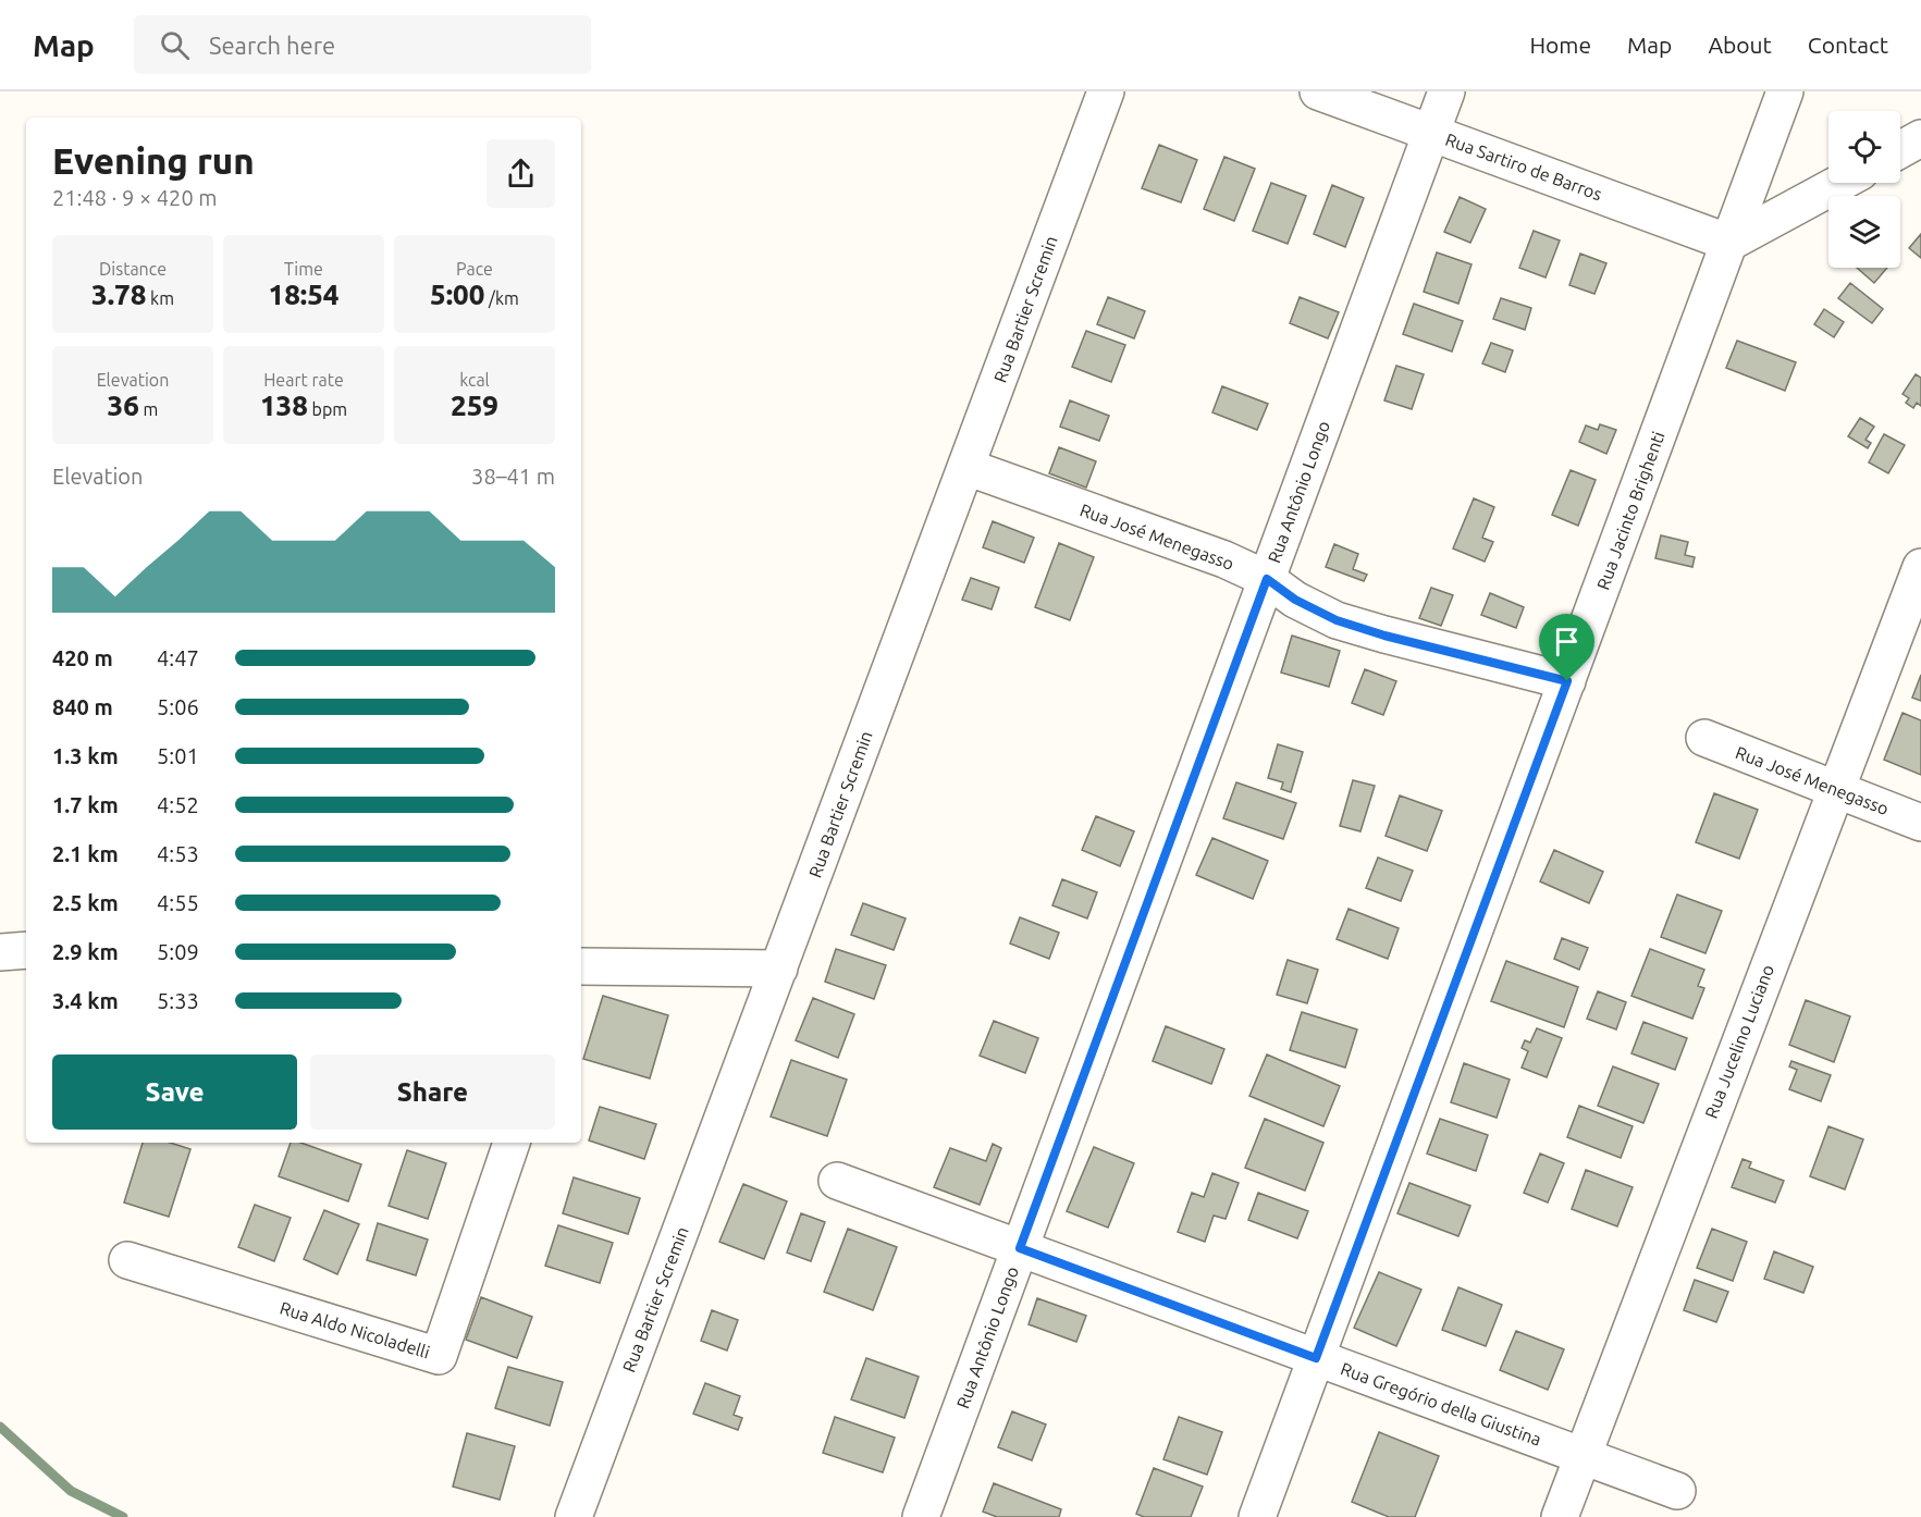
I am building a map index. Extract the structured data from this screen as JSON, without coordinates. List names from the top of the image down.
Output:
{
  "streets": {
    "street": [
      "Rua Sartiro de Barros",
      "Rua Bartier Scremin",
      "Rua Antônio Longo",
      "Rua Jacinto Brighenti",
      "Rua José Menegasso",
      "Rua Jucelino Luciano",
      "Rua Aldo Nicoladelli",
      "Rua Gregório della Giustina"
    ]
  },
  "crossings": [
    ["Rua Sartiro de Barros", "Rua Antônio Longo"],
    ["Rua Sartiro de Barros", "Rua Jacinto Brighenti"],
    ["Rua Bartier Scremin", "Rua José Menegasso"],
    ["Rua Antônio Longo", "Rua José Menegasso"],
    ["Rua Antônio Longo", "Rua Gregório della Giustina"],
    ["Rua Jacinto Brighenti", "Rua José Menegasso"],
    ["Rua Jacinto Brighenti", "Rua Gregório della Giustina"],
    ["Rua José Menegasso", "Rua Jucelino Luciano"],
    ["Rua Jucelino Luciano", "Rua Gregório della Giustina"]
  ],
  "page": {
    "header": "Map",
    "search": "Search here",
    "nav": [
      "Home",
      "Map",
      "About",
      "Contact"
    ],
    "heading": ["Evening run", "21:48 · 9 × 420 m"],
    "stats": [
      ["Distance", "3.78 km"],
      ["Time", "18:54"],
      ["Pace", "5:00 /km"],
      ["Elevation", "36 m"],
      ["Heart rate", "138 bpm"],
      ["kcal", "259"]
    ],
    "chart": ["Elevation", "38–41 m"],
    "list": [
      {
        "name": "420 m",
        "note": "4:47"
      },
      {
        "name": "840 m",
        "note": "5:06"
      },
      {
        "name": "1.3 km",
        "note": "5:01"
      },
      {
        "name": "1.7 km",
        "note": "4:52"
      },
      {
        "name": "2.1 km",
        "note": "4:53"
      },
      {
        "name": "2.5 km",
        "note": "4:55"
      },
      {
        "name": "2.9 km",
        "note": "5:09"
      },
      {
        "name": "3.4 km",
        "note": "5:33"
      }
    ],
    "buttons": ["Save", "Share"]
  }
}
